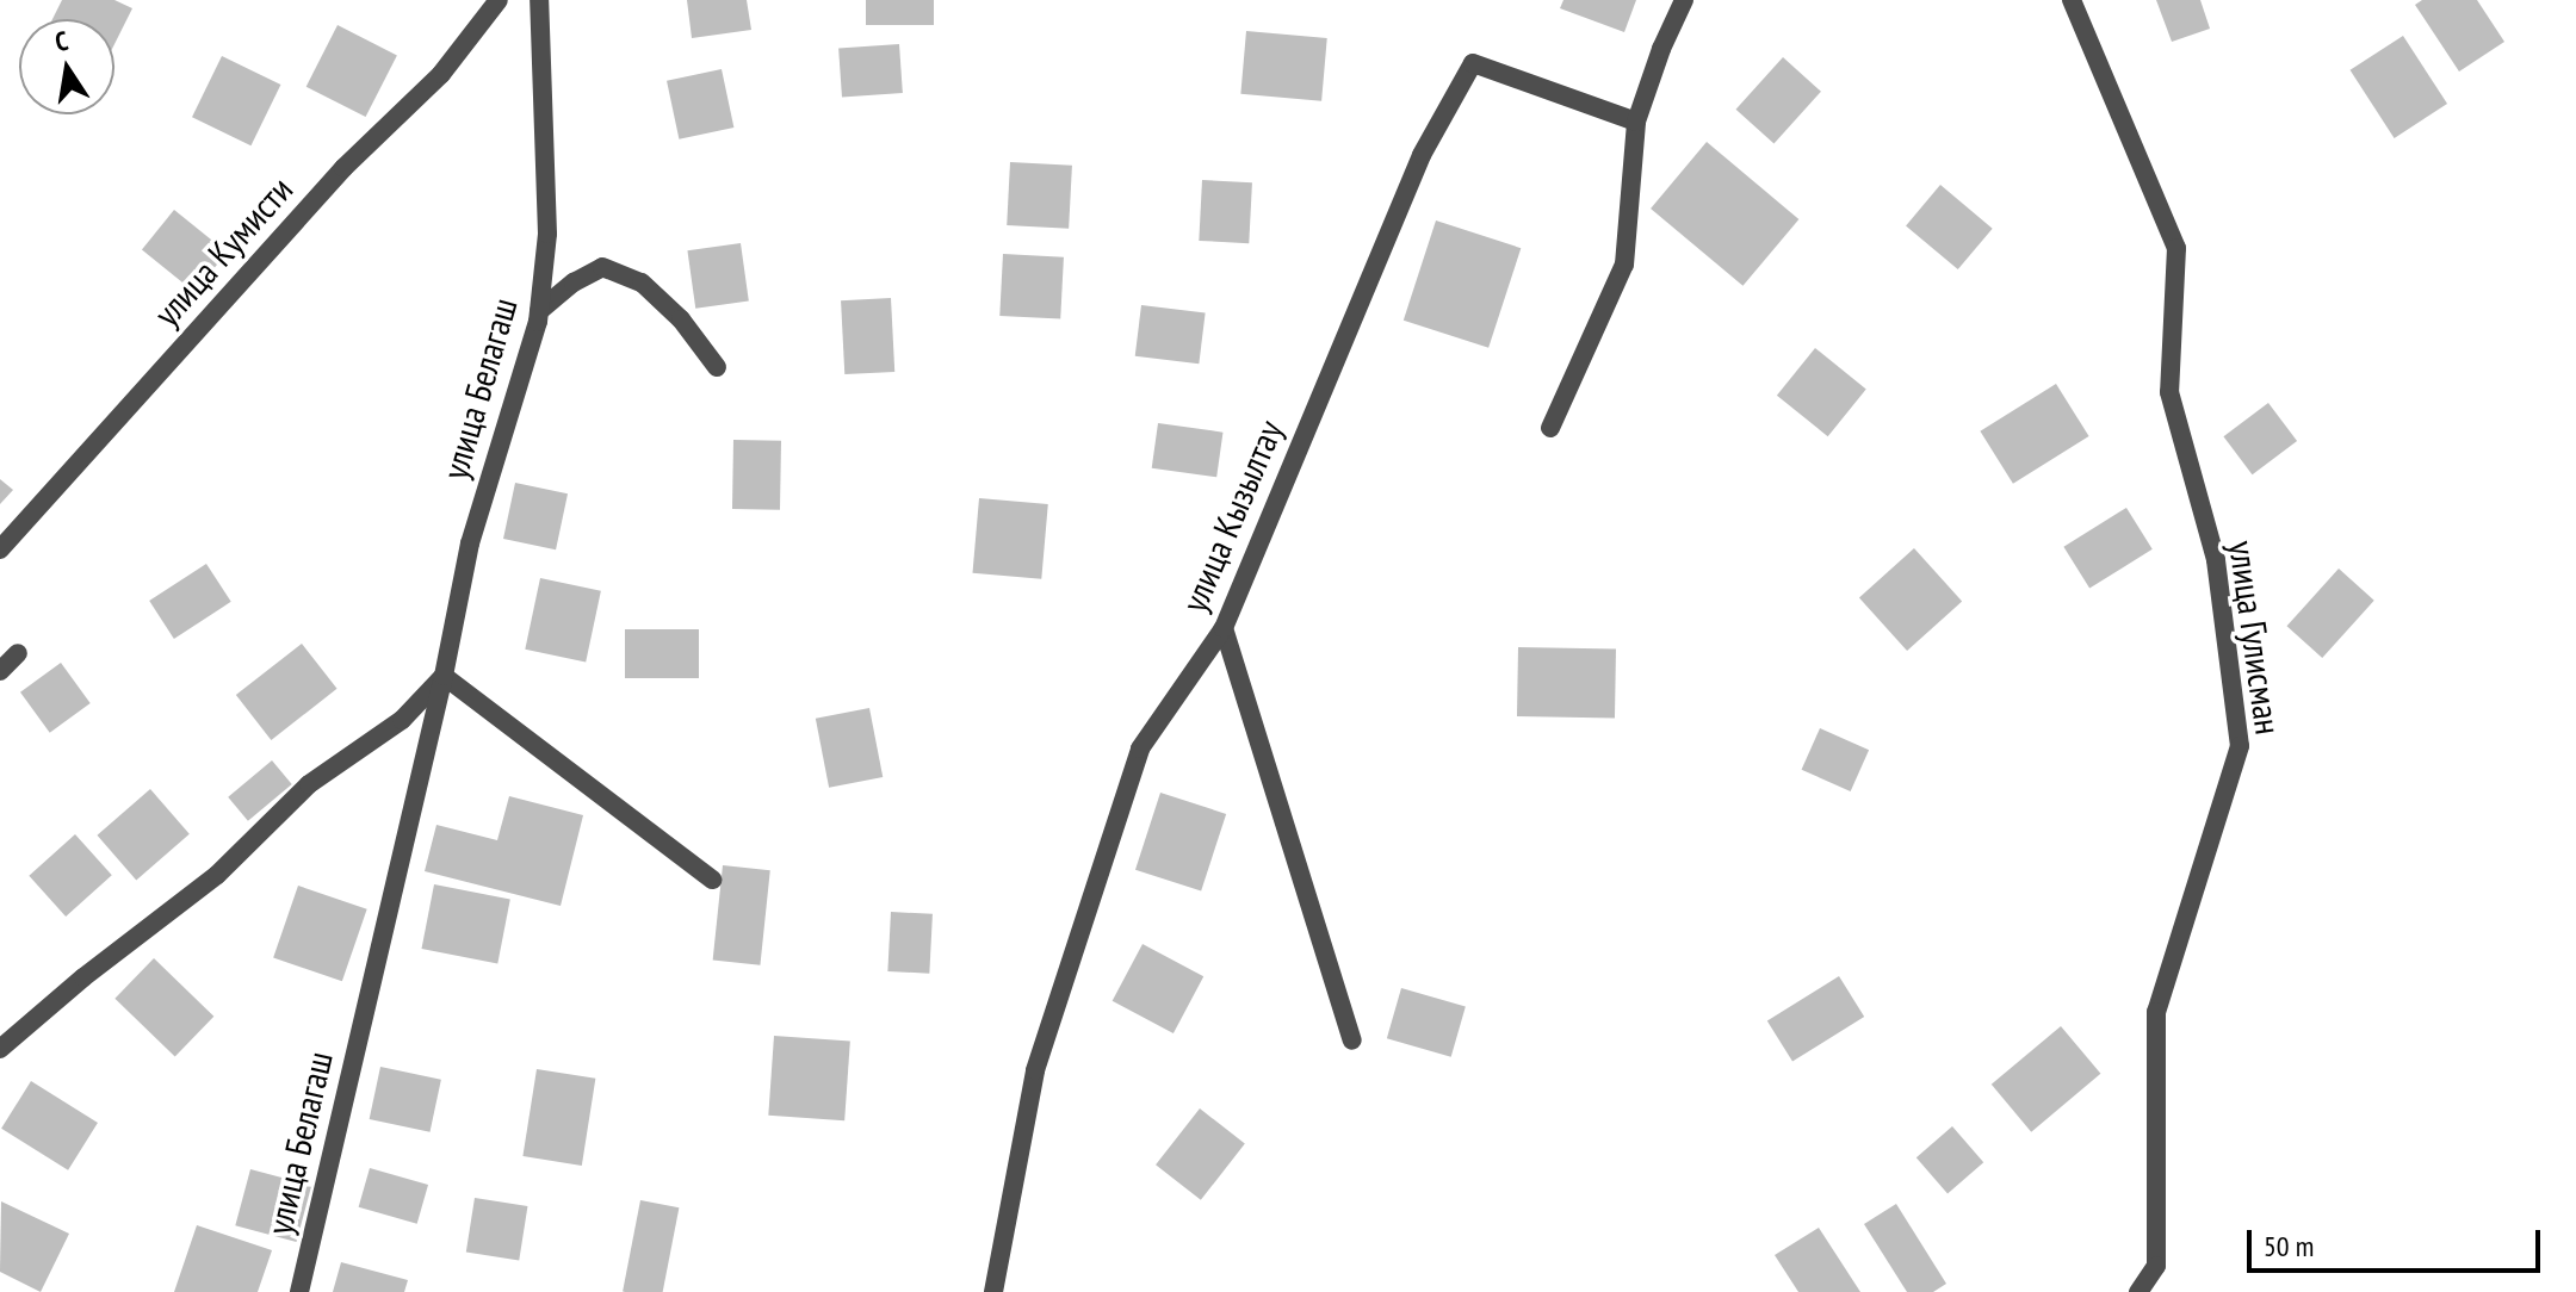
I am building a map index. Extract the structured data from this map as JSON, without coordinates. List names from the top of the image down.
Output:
{
  "streets": {
    "street": [
      "улица Кумисти",
      "улица Белагаш",
      "улица Кызылтау",
      "улица Гулисман"
    ]
  },
  "scale_bar": "50 m",
  "north": "top"
}
